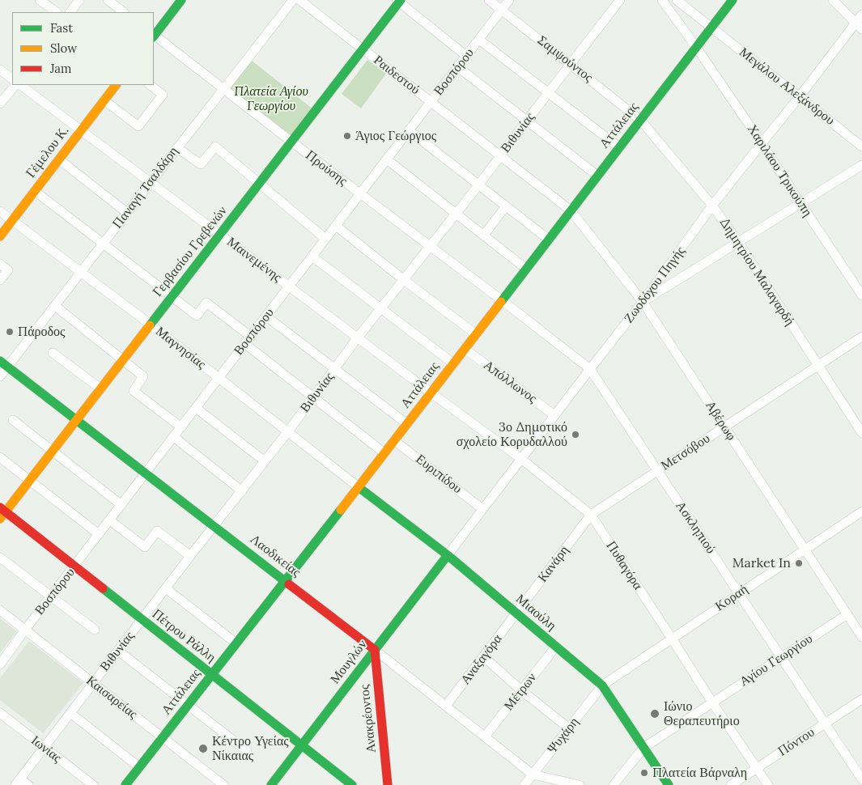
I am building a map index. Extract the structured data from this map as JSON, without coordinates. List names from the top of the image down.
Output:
{
  "streets": {
    "main road": [
      "Αττάλειας",
      "Γέμελου Κ.",
      "Γερβασίου Γρεβενών",
      "Λαοδικείας",
      "Μιαούλη",
      "Πέτρου Ράλλη",
      "Μουγλών",
      "Ανακρέοντος"
    ],
    "street": [
      "Σαμψούντος",
      "Βοσπόρου",
      "Ραιδεστού",
      "Μεγάλου Αλεξάνδρου",
      "Βιθυνίας",
      "Προύσης",
      "Χαριλάου Τρικούπη",
      "Παναγή Τσαλδάρη",
      "Μαινεμένης",
      "Δημητρίου Μαλαγαρδή",
      "Ζωοδόχου Πηγής",
      "Μαγνησίας",
      "Απόλλωνος",
      "Αβέρωφ",
      "Μετσόβου",
      "Ευριπίδου",
      "Ασκληπιού",
      "Κανάρη",
      "Πυθαγόρα",
      "Κοραή",
      "Αναξαγόρα",
      "Αγίου Γεωργίου",
      "Μέτρων",
      "Καισαρείας",
      "Ψυχάρη",
      "Πόντου",
      "Ιωνίας"
    ]
  },
  "crossings": [
    ["Σαμψούντος", "Βοσπόρου"],
    ["Σαμψούντος", "Αττάλειας"],
    ["Σαμψούντος", "Βιθυνίας"],
    ["Σαμψούντος", "Δημητρίου Μαλαγαρδή"],
    ["Βοσπόρου", "Ραιδεστού"],
    ["Βοσπόρου", "Προύσης"],
    ["Βοσπόρου", "Μαινεμένης"],
    ["Βοσπόρου", "Μαγνησίας"],
    ["Βοσπόρου", "Λαοδικείας"],
    ["Βοσπόρου", "Πέτρου Ράλλη"],
    ["Βοσπόρου", "Καισαρείας"],
    ["Ραιδεστού", "Αττάλειας"],
    ["Ραιδεστού", "Βιθυνίας"],
    ["Ραιδεστού", "Γερβασίου Γρεβενών"],
    ["Ραιδεστού", "Αβέρωφ"],
    ["Μεγάλου Αλεξάνδρου", "Αττάλειας"],
    ["Μεγάλου Αλεξάνδρου", "Ζωοδόχου Πηγής"],
    ["Αττάλειας", "Προύσης"],
    ["Αττάλειας", "Χαριλάου Τρικούπη"],
    ["Αττάλειας", "Μαινεμένης"],
    ["Αττάλειας", "Δημητρίου Μαλαγαρδή"],
    ["Αττάλειας", "Μαγνησίας"],
    ["Αττάλειας", "Απόλλωνος"],
    ["Αττάλειας", "Αβέρωφ"],
    ["Αττάλειας", "Ευριπίδου"],
    ["Αττάλειας", "Ασκληπιού"],
    ["Αττάλειας", "Λαοδικείας"],
    ["Αττάλειας", "Πυθαγόρα"],
    ["Αττάλειας", "Μιαούλη"],
    ["Αττάλειας", "Πέτρου Ράλλη"],
    ["Αττάλειας", "Καισαρείας"],
    ["Βιθυνίας", "Προύσης"],
    ["Βιθυνίας", "Μαινεμένης"],
    ["Βιθυνίας", "Μαγνησίας"],
    ["Βιθυνίας", "Λαοδικείας"],
    ["Βιθυνίας", "Πέτρου Ράλλη"],
    ["Βιθυνίας", "Καισαρείας"],
    ["Βιθυνίας", "Ιωνίας"],
    ["Γέμελου Κ.", "Μαινεμένης"],
    ["Γέμελου Κ.", "Μαγνησίας"],
    ["Προύσης", "Παναγή Τσαλδάρη"],
    ["Προύσης", "Γερβασίου Γρεβενών"],
    ["Προύσης", "Ασκληπιού"],
    ["Χαριλάου Τρικούπη", "Ζωοδόχου Πηγής"],
    ["Παναγή Τσαλδάρη", "Μαινεμένης"],
    ["Παναγή Τσαλδάρη", "Μαγνησίας"],
    ["Παναγή Τσαλδάρη", "Λαοδικείας"],
    ["Γερβασίου Γρεβενών", "Μαινεμένης"],
    ["Γερβασίου Γρεβενών", "Μαγνησίας"],
    ["Γερβασίου Γρεβενών", "Λαοδικείας"],
    ["Γερβασίου Γρεβενών", "Πέτρου Ράλλη"],
    ["Μαινεμένης", "Πυθαγόρα"],
    ["Δημητρίου Μαλαγαρδή", "Ζωοδόχου Πηγής"],
    ["Δημητρίου Μαλαγαρδή", "Μετσόβου"],
    ["Ζωοδόχου Πηγής", "Απόλλωνος"],
    ["Ζωοδόχου Πηγής", "Αβέρωφ"],
    ["Ζωοδόχου Πηγής", "Ευριπίδου"],
    ["Ζωοδόχου Πηγής", "Ασκληπιού"],
    ["Ζωοδόχου Πηγής", "Πυθαγόρα"],
    ["Ζωοδόχου Πηγής", "Μιαούλη"],
    ["Ζωοδόχου Πηγής", "Μουγλών"],
    ["Μαγνησίας", "Μιαούλη"],
    ["Αβέρωφ", "Μετσόβου"],
    ["Αβέρωφ", "Κοραή"],
    ["Αβέρωφ", "Αγίου Γεωργίου"],
    ["Μετσόβου", "Ασκληπιού"],
    ["Μετσόβου", "Κανάρη"],
    ["Μετσόβου", "Πυθαγόρα"],
    ["Ασκληπιού", "Κοραή"],
    ["Ασκληπιού", "Αγίου Γεωργίου"],
    ["Ασκληπιού", "Πόντου"],
    ["Λαοδικείας", "Αναξαγόρα"],
    ["Λαοδικείας", "Μουγλών"],
    ["Λαοδικείας", "Μέτρων"],
    ["Λαοδικείας", "Ανακρέοντος"],
    ["Λαοδικείας", "Ψυχάρη"],
    ["Κανάρη", "Πυθαγόρα"],
    ["Κανάρη", "Μιαούλη"],
    ["Κανάρη", "Αναξαγόρα"],
    ["Πυθαγόρα", "Κοραή"],
    ["Πυθαγόρα", "Αγίου Γεωργίου"],
    ["Πυθαγόρα", "Πόντου"],
    ["Κοραή", "Μιαούλη"],
    ["Κοραή", "Ψυχάρη"],
    ["Μιαούλη", "Αναξαγόρα"],
    ["Μιαούλη", "Αγίου Γεωργίου"],
    ["Μιαούλη", "Μουγλών"],
    ["Μιαούλη", "Μέτρων"],
    ["Μιαούλη", "Ψυχάρη"],
    ["Πέτρου Ράλλη", "Μουγλών"],
    ["Μουγλών", "Ανακρέοντος"]
  ],
  "parks": ["Πλατεία Αγίου Γεωργίου"],
  "places": [
    "Άγιος Γεώργιος",
    "Πάροδος",
    "3ο Δημοτικό σχολείο Κορυδαλλού",
    "Market In",
    "Ιώνιο Θεραπευτήριο",
    "Κέντρο Υγείας Νίκαιας",
    "Πλατεία Βάρναλη"
  ],
  "legend": ["Fast", "Slow", "Jam"]
}
